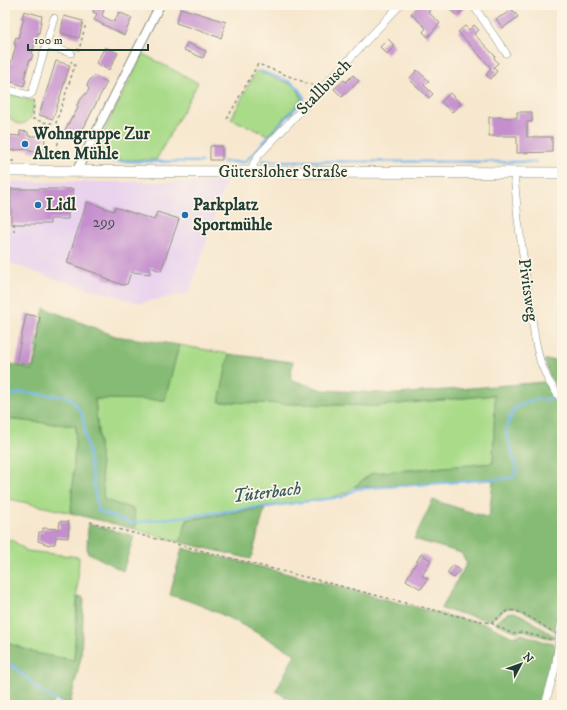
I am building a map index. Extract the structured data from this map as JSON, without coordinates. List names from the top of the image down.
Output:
{
  "streets": {
    "main road": ["Gütersloher Straße"],
    "street": ["Stallbusch", "Pivitsweg"]
  },
  "crossings": [
    ["Stallbusch", "Gütersloher Straße"],
    ["Gütersloher Straße", "Pivitsweg"]
  ],
  "water": ["Tüterbach"],
  "places": ["Wohngruppe Zur Alten Mühle", "Lidl", "Parkplatz Sportmühle"],
  "house_numbers": ["299"],
  "scale_bar": "100 m",
  "north": "top right"
}
